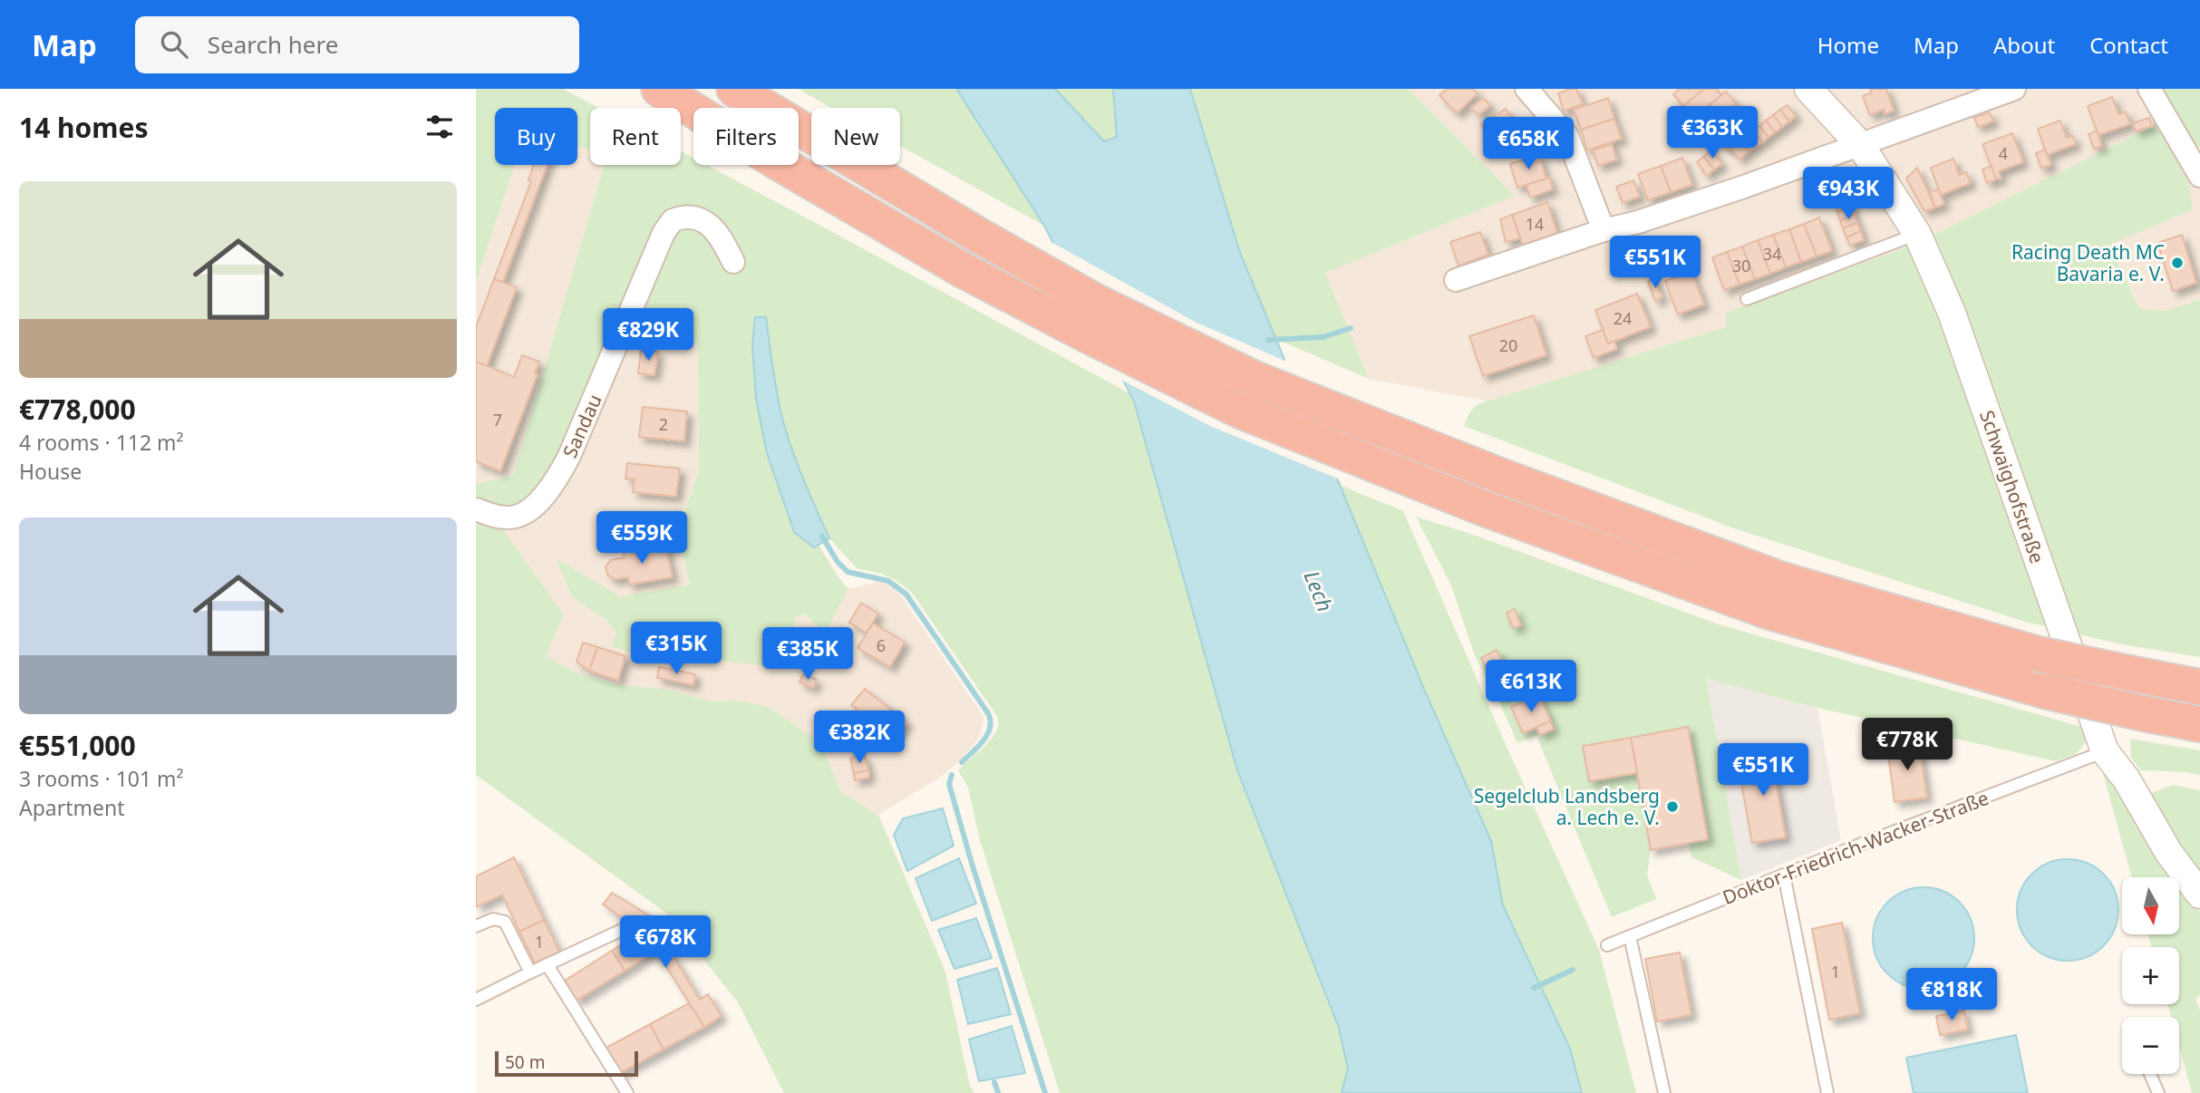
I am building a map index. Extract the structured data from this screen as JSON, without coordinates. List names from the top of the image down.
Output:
{
  "streets": {
    "street": ["Sandau", "Schwaighofstraße"],
    "lane": ["Doktor-Friedrich-Wacker-Straße"]
  },
  "crossings": [
    ["Schwaighofstraße", "Doktor-Friedrich-Wacker-Straße"]
  ],
  "water": ["Lech"],
  "places": ["Racing Death MC Bavaria e. V.", "Segelclub Landsberg a. Lech e. V."],
  "house_numbers": [
    "4",
    "14",
    "34",
    "30",
    "24",
    "20",
    "7",
    "2",
    "6",
    "1",
    "1"
  ],
  "scale_bar": "50 m",
  "north": "bottom",
  "page": {
    "header": "Map",
    "search": "Search here",
    "nav": [
      "Home",
      "Map",
      "About",
      "Contact"
    ],
    "heading": "14 homes",
    "price": [
      "€363K",
      "€658K",
      "€943K",
      "€551K",
      "€829K",
      "€559K",
      "€315K",
      "€385K",
      "€613K",
      "€382K",
      "€778K",
      "€551K",
      "€678K",
      "€818K"
    ],
    "chip": [
      "Buy",
      "Rent",
      "Filters",
      "New"
    ],
    "list": [
      {
        "name": "€778,000",
        "note": "4 rooms · 112 m² · House"
      },
      {
        "name": "€551,000",
        "note": "3 rooms · 101 m² · Apartment"
      }
    ],
    "map_buttons": ["+", "−"],
    "scale": "50 m"
  }
}
